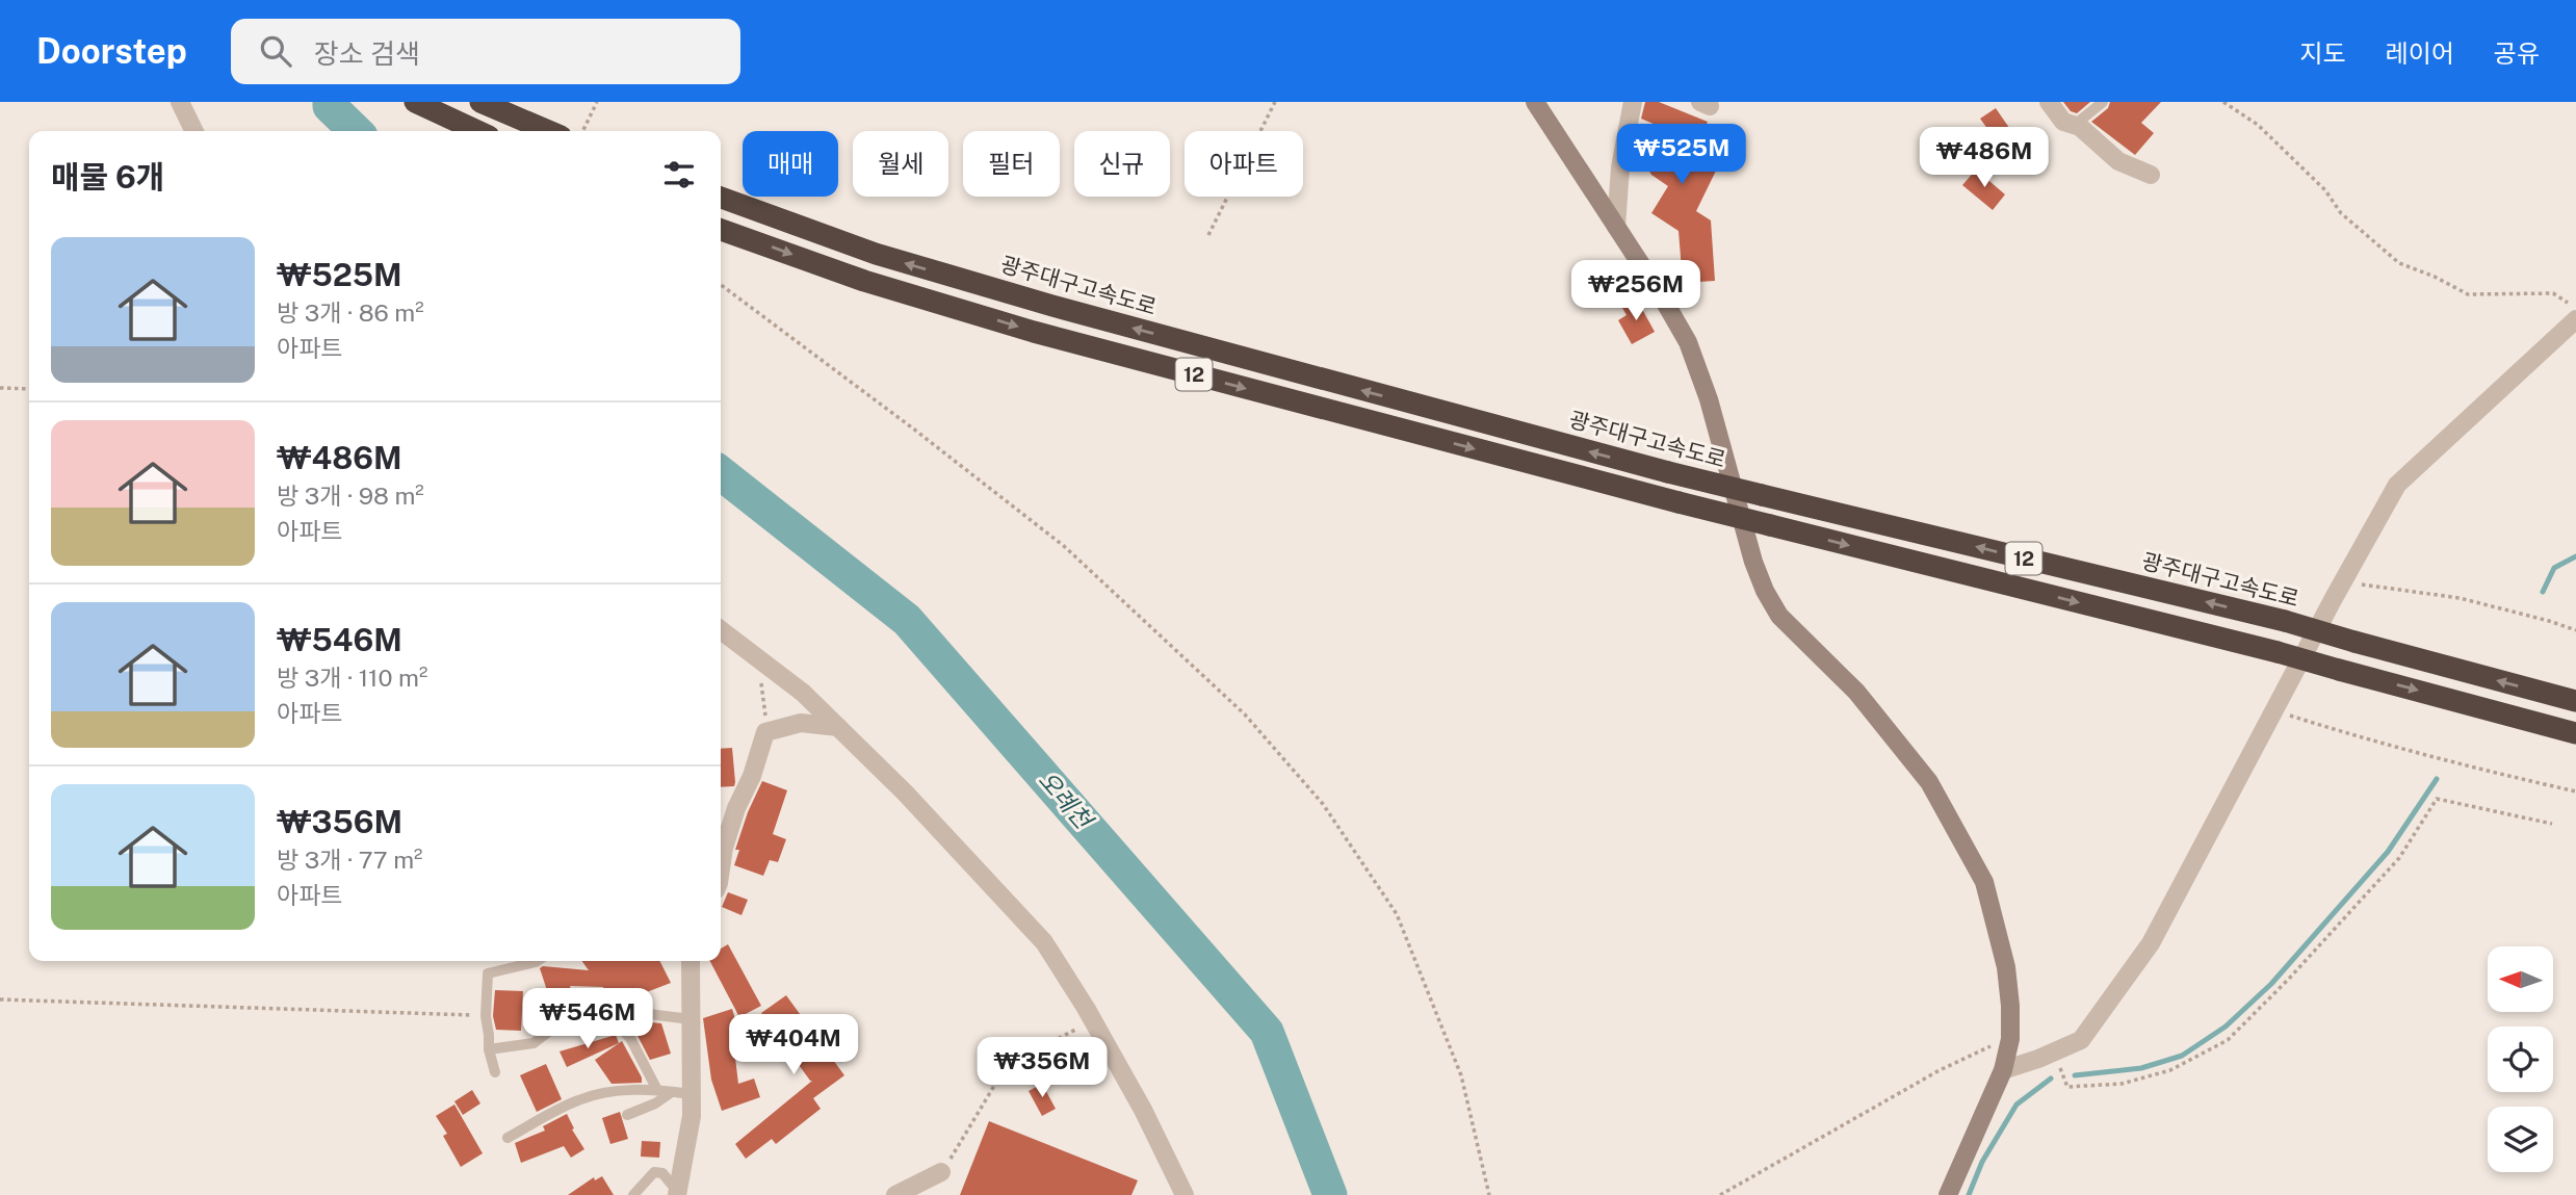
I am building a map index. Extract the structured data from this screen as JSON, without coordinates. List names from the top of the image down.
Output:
{
  "streets": {
    "highway": ["광주대구고속도로", "12"]
  },
  "water": ["오례천"],
  "north": "left",
  "page": {
    "header": "Doorstep",
    "search": "장소 검색",
    "nav": ["지도", "레이어", "공유"],
    "price": [
      "₩525M",
      "₩486M",
      "₩256M",
      "₩546M",
      "₩404M",
      "₩356M"
    ],
    "chip": [
      "매매",
      "월세",
      "필터",
      "신규",
      "아파트"
    ],
    "heading": "매물 6개",
    "list": [
      {
        "name": "₩525M",
        "note": "방 3개 · 86 m² · 아파트"
      },
      {
        "name": "₩486M",
        "note": "방 3개 · 98 m² · 아파트"
      },
      {
        "name": "₩546M",
        "note": "방 3개 · 110 m² · 아파트"
      },
      {
        "name": "₩356M",
        "note": "방 3개 · 77 m² · 아파트"
      }
    ]
  }
}
